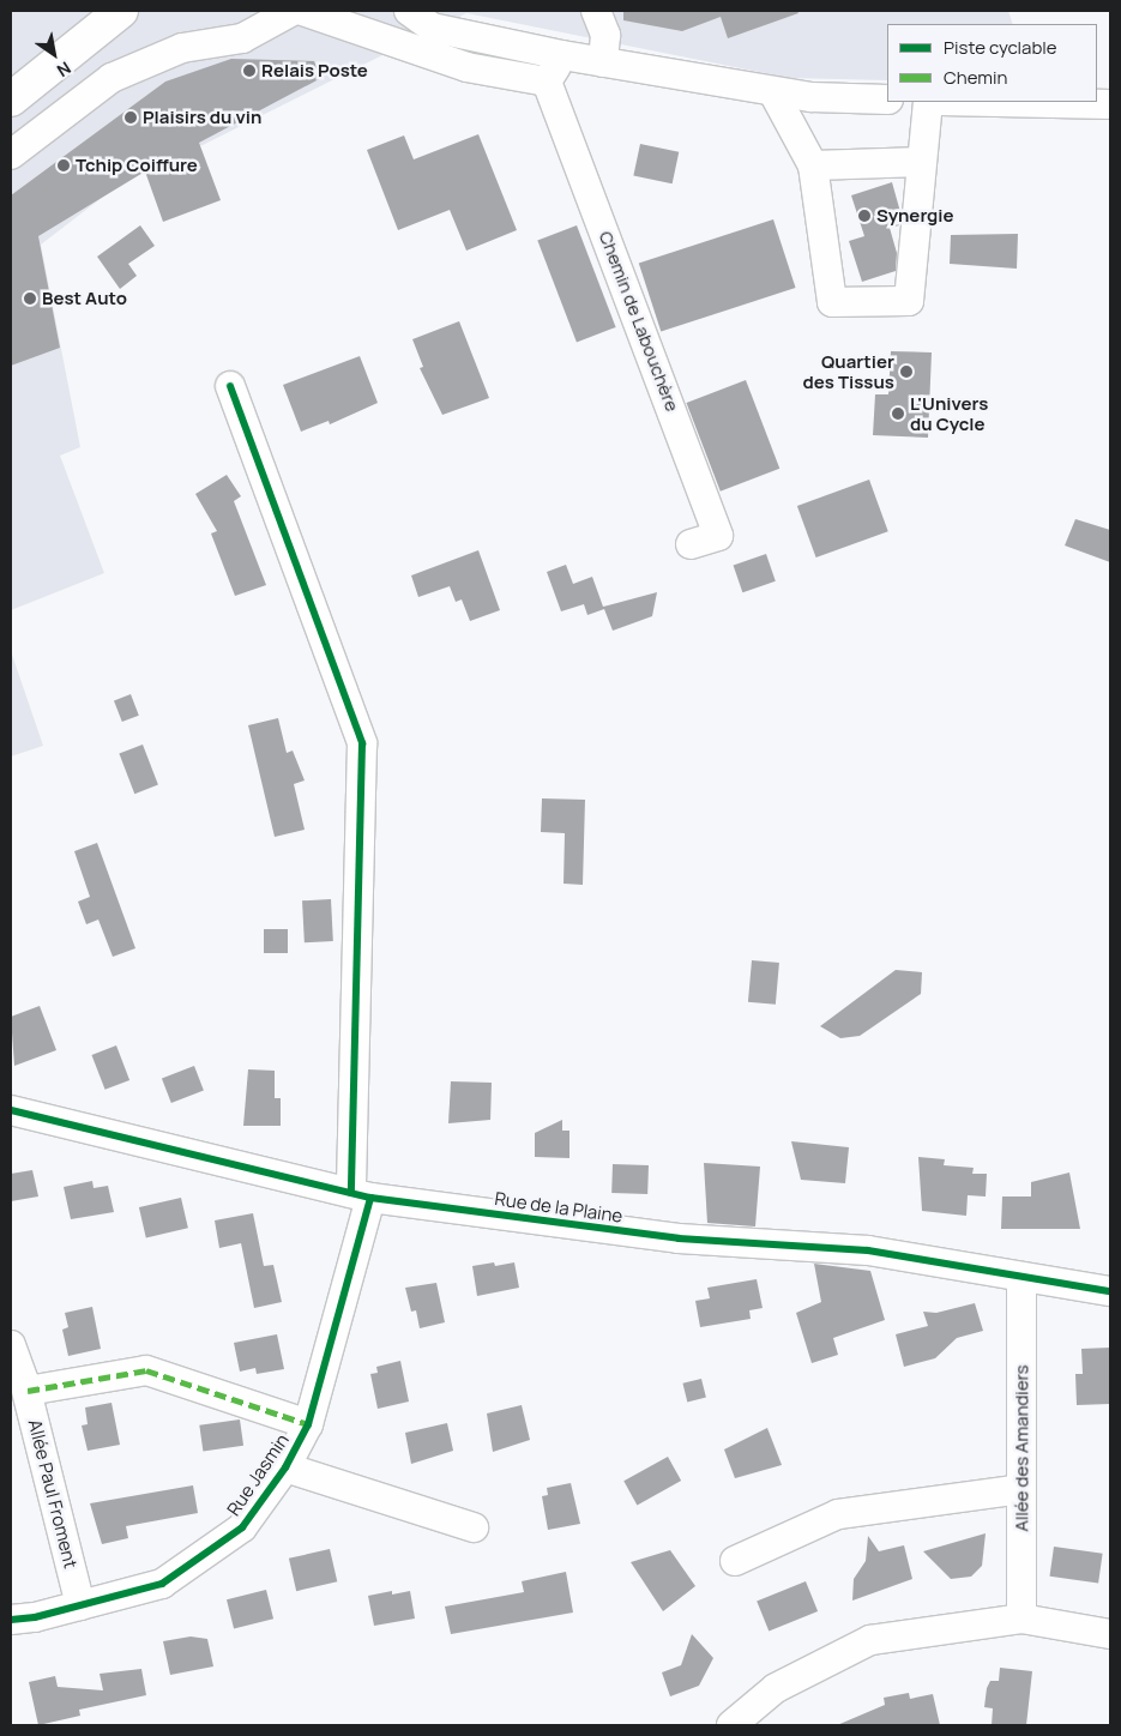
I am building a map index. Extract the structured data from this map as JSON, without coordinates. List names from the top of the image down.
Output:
{
  "streets": {
    "street": [
      "Chemin de Labouchère",
      "Rue de la Plaine",
      "Allée des Amandiers",
      "Rue Jasmin",
      "Allée Paul Froment"
    ]
  },
  "crossings": [
    ["Rue de la Plaine", "Allée des Amandiers"],
    ["Rue de la Plaine", "Rue Jasmin"],
    ["Rue Jasmin", "Allée Paul Froment"]
  ],
  "places": [
    "Relais Poste",
    "Plaisirs du vin",
    "Tchip Coiffure",
    "Synergie",
    "Best Auto",
    "Quartier des Tissus",
    "L'Univers du Cycle"
  ],
  "legend": ["Piste cyclable", "Chemin"],
  "north": "bottom right"
}
